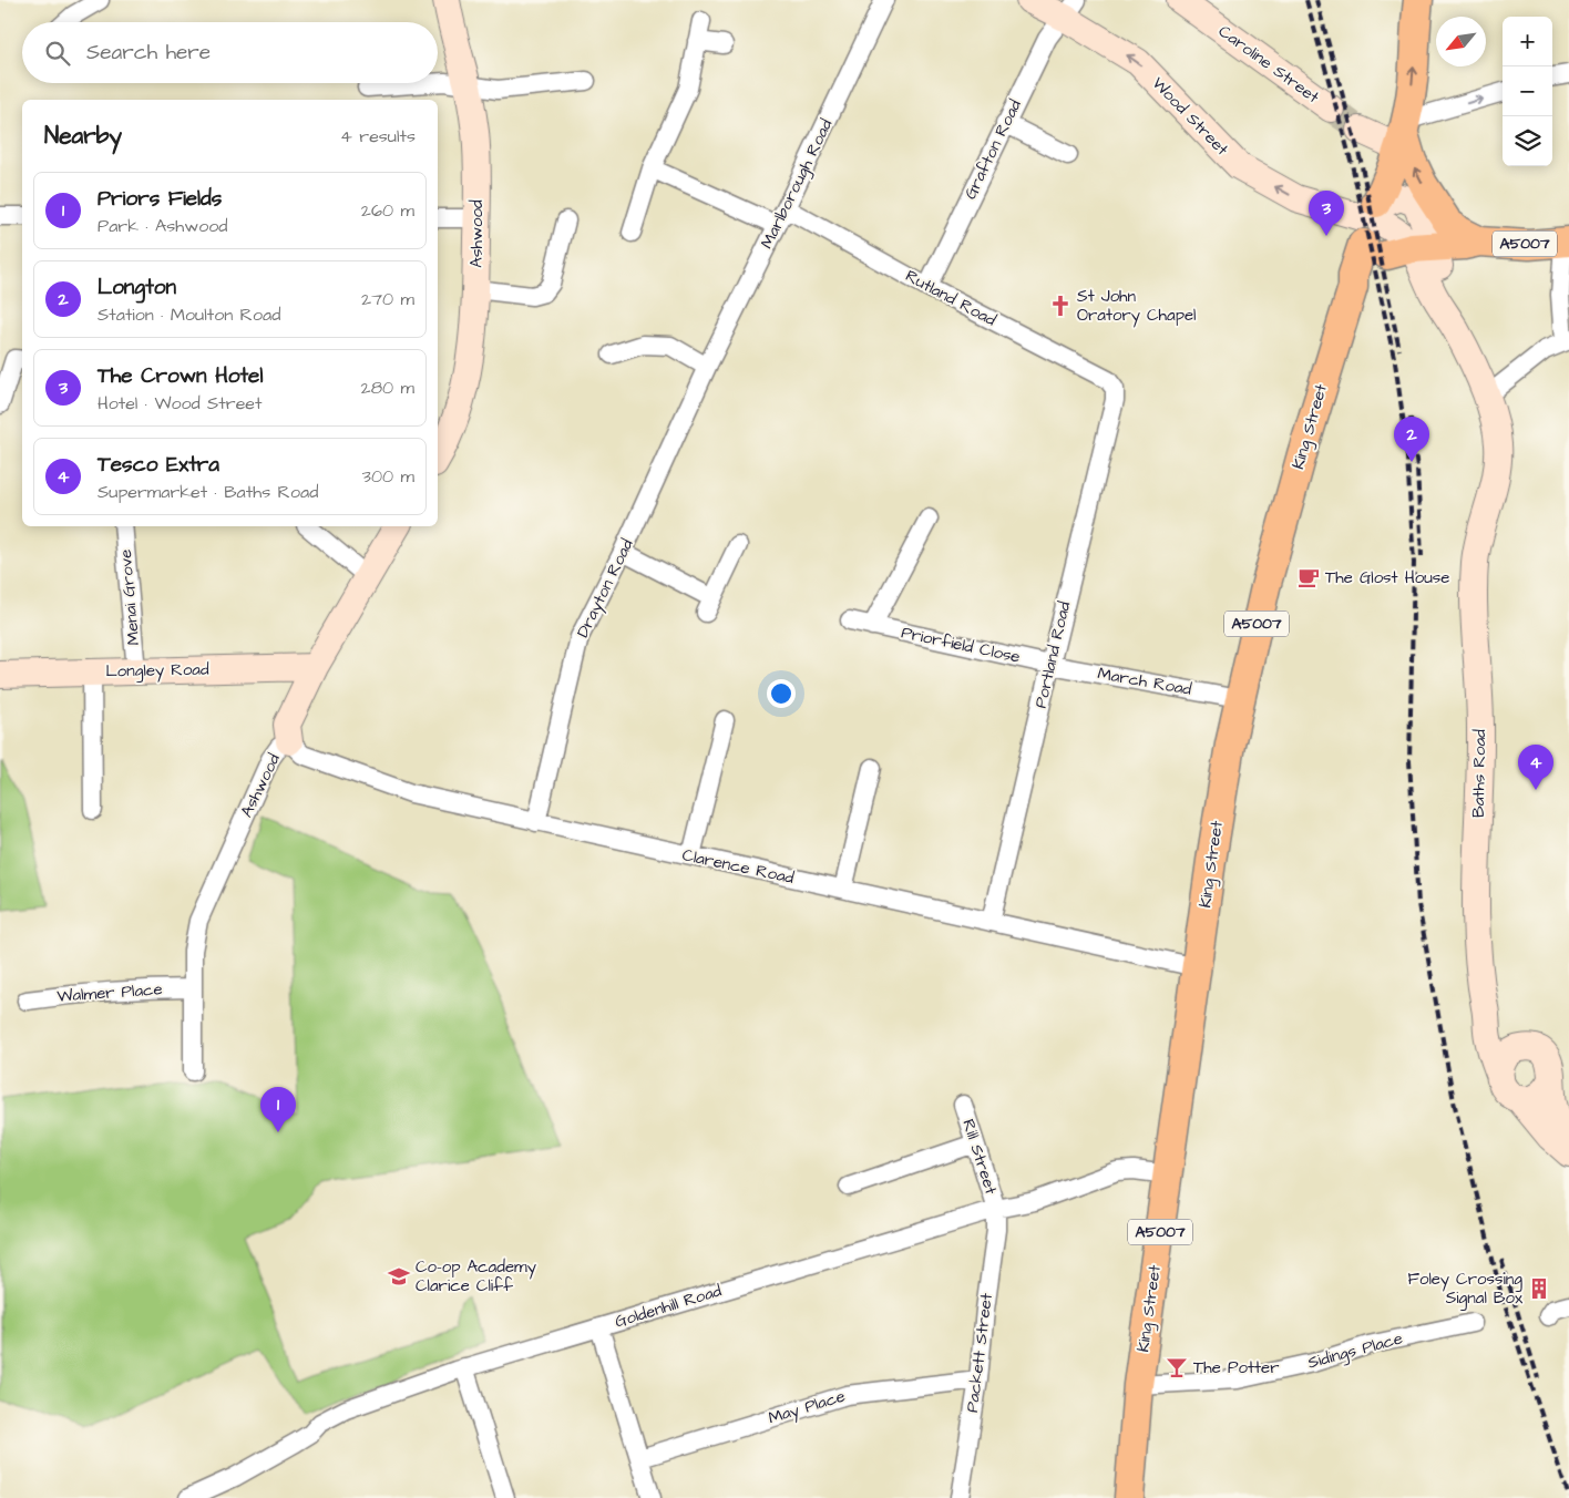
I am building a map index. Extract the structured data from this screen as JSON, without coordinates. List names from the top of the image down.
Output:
{
  "streets": {
    "main road": ["A5007", "King Street"],
    "street": [
      "Caroline Street",
      "Wood Street",
      "Grafton Road",
      "Marlborough Road",
      "Ashwood",
      "Rutland Road",
      "Drayton Road",
      "Menai Grove",
      "Priorfield Close",
      "Portland Road",
      "Longley Road",
      "March Road",
      "Baths Road",
      "Clarence Road",
      "Walmer Place",
      "Rill Street",
      "Goldenhill Road",
      "Sidings Place",
      "Packett Street",
      "May Place"
    ]
  },
  "crossings": [
    ["Wood Street", "Grafton Road"],
    ["Wood Street", "A5007"],
    ["Wood Street", "King Street"],
    ["Wood Street", "Baths Road"],
    ["Grafton Road", "Rutland Road"],
    ["Marlborough Road", "Rutland Road"],
    ["Marlborough Road", "Drayton Road"],
    ["Ashwood", "Longley Road"],
    ["Ashwood", "Clarence Road"],
    ["Ashwood", "Walmer Place"],
    ["A5007", "King Street"],
    ["A5007", "Baths Road"],
    ["Rutland Road", "Portland Road"],
    ["King Street", "March Road"],
    ["King Street", "Baths Road"],
    ["King Street", "Clarence Road"],
    ["King Street", "Goldenhill Road"],
    ["King Street", "Sidings Place"],
    ["Drayton Road", "Clarence Road"],
    ["Menai Grove", "Longley Road"],
    ["Priorfield Close", "Portland Road"],
    ["Priorfield Close", "March Road"],
    ["Portland Road", "March Road"],
    ["Portland Road", "Clarence Road"],
    ["Rill Street", "Goldenhill Road"],
    ["Rill Street", "Packett Street"],
    ["Goldenhill Road", "Packett Street"],
    ["Packett Street", "May Place"]
  ],
  "one_way": ["Wood Street"],
  "places": {
    "church": ["St John Oratory Chapel"],
    "cafe": ["The Glost House"],
    "school or university": ["Co-op Academy Clarice Cliff"],
    "building": ["Foley Crossing Signal Box"],
    "bar": ["The Potter"]
  },
  "north": "bottom left",
  "page": {
    "map_buttons": ["+", "−"],
    "search": "Search here",
    "heading": ["Nearby", "4 results"],
    "list": [
      {
        "mark": "1",
        "name": "Priors Fields",
        "note": "Park · Ashwood",
        "value": "260 m"
      },
      {
        "mark": "2",
        "name": "Longton",
        "note": "Station · Moulton Road",
        "value": "270 m"
      },
      {
        "mark": "3",
        "name": "The Crown Hotel",
        "note": "Hotel · Wood Street",
        "value": "280 m"
      },
      {
        "mark": "4",
        "name": "Tesco Extra",
        "note": "Supermarket · Baths Road",
        "value": "300 m"
      }
    ],
    "pins": [
      "3",
      "2",
      "4",
      "1"
    ]
  }
}
